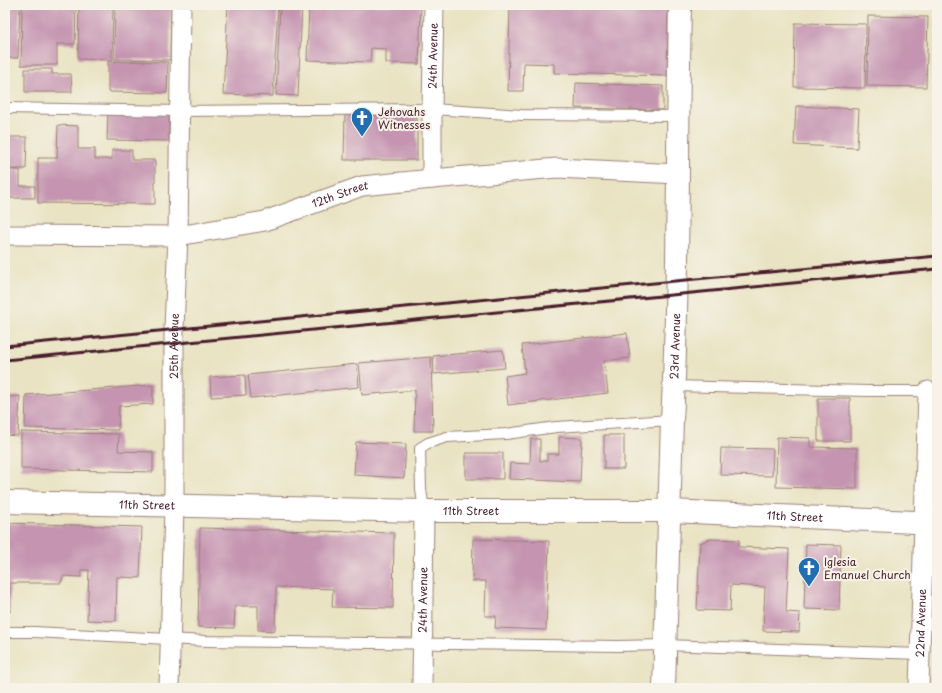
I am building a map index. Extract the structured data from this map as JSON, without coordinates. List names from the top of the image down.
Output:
{
  "streets": {
    "street": [
      "24th Avenue",
      "12th Street",
      "25th Avenue",
      "23rd Avenue",
      "11th Street",
      "22nd Avenue"
    ]
  },
  "crossings": [
    ["24th Avenue", "12th Street"],
    ["24th Avenue", "11th Street"],
    ["12th Street", "25th Avenue"],
    ["12th Street", "23rd Avenue"],
    ["25th Avenue", "11th Street"],
    ["23rd Avenue", "11th Street"],
    ["11th Street", "22nd Avenue"]
  ],
  "places": {
    "church": ["Jehovahs Witnesses", "Iglesia Emanuel Church"]
  }
}
